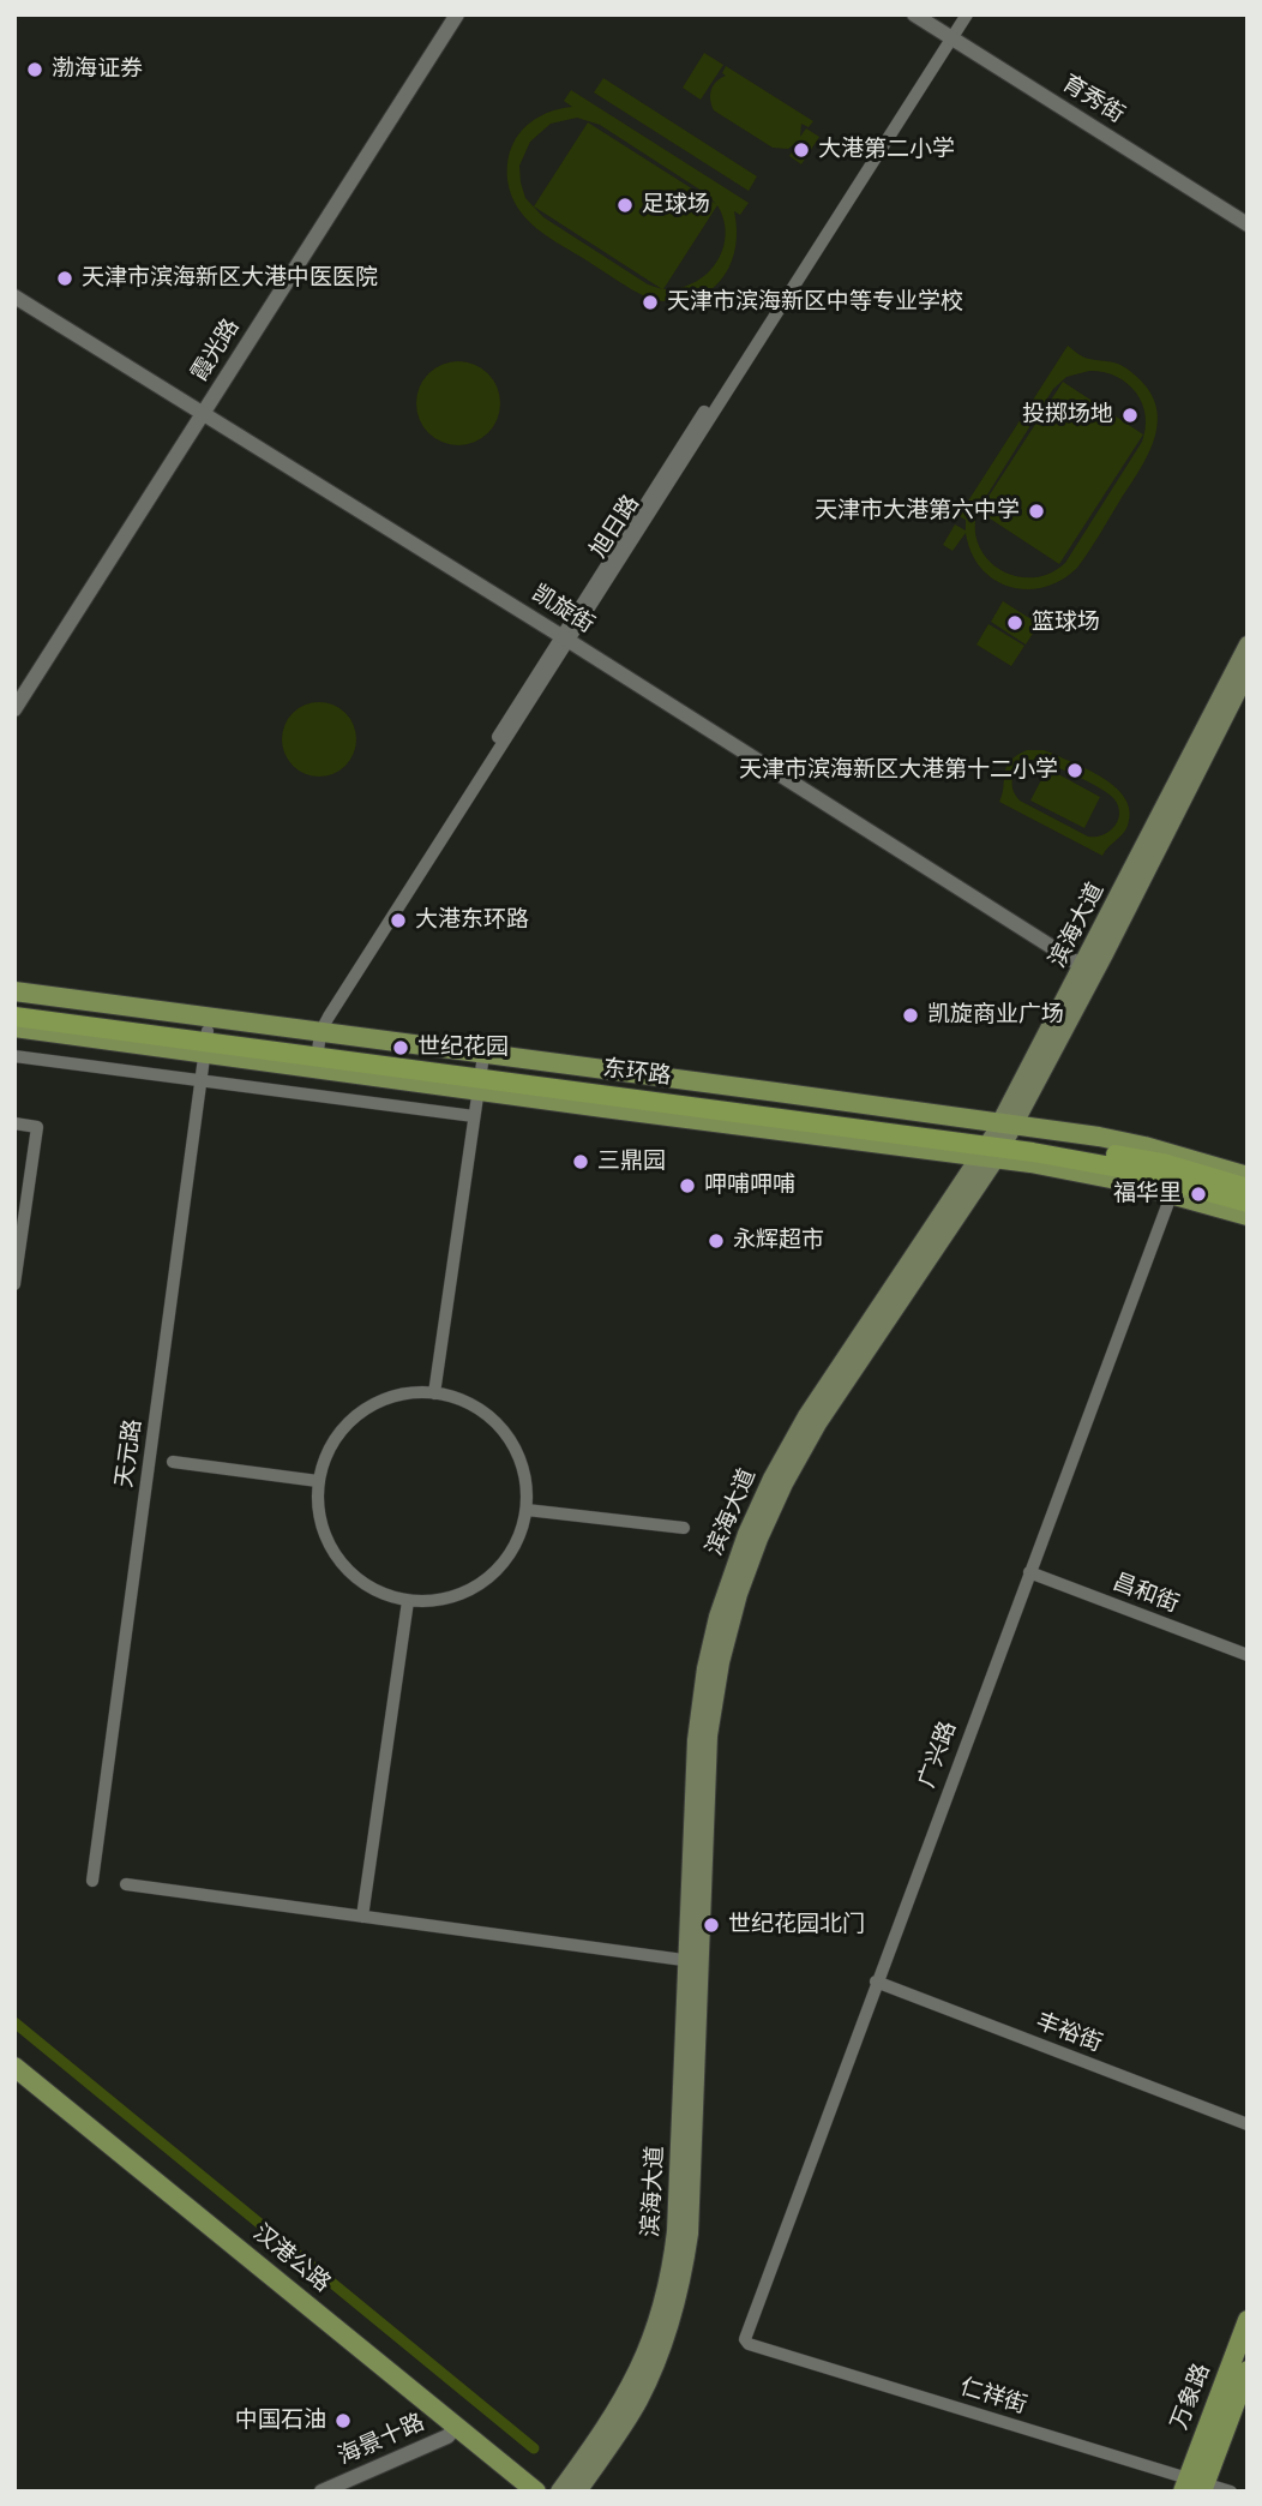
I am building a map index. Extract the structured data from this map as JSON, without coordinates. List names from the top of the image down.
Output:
{
  "streets": {
    "highway": ["东环路"],
    "main road": ["滨海大道", "汉港公路", "万象路"],
    "street": [
      "育秀街",
      "霞光路",
      "旭日路",
      "凯旋街",
      "天元路",
      "昌和街",
      "广兴路",
      "丰裕街",
      "仁祥街",
      "海景十路"
    ]
  },
  "crossings": [
    ["育秀街", "旭日路"],
    ["霞光路", "凯旋街"],
    ["旭日路", "凯旋街"],
    ["旭日路", "东环路"],
    ["凯旋街", "滨海大道"],
    ["滨海大道", "东环路"],
    ["东环路", "天元路"],
    ["东环路", "广兴路"],
    ["昌和街", "广兴路"],
    ["广兴路", "丰裕街"],
    ["广兴路", "仁祥街"],
    ["汉港公路", "海景十路"],
    ["仁祥街", "万象路"]
  ],
  "places": [
    "渤海证券",
    "大港第二小学",
    "足球场",
    "天津市滨海新区大港中医医院",
    "天津市滨海新区中等专业学校",
    "投掷场地",
    "天津市大港第六中学",
    "篮球场",
    "天津市滨海新区大港第十二小学",
    "大港东环路",
    "凯旋商业广场",
    "世纪花园",
    "三鼎园",
    "呷哺呷哺",
    "福华里",
    "永辉超市",
    "世纪花园北门",
    "中国石油"
  ]
}
